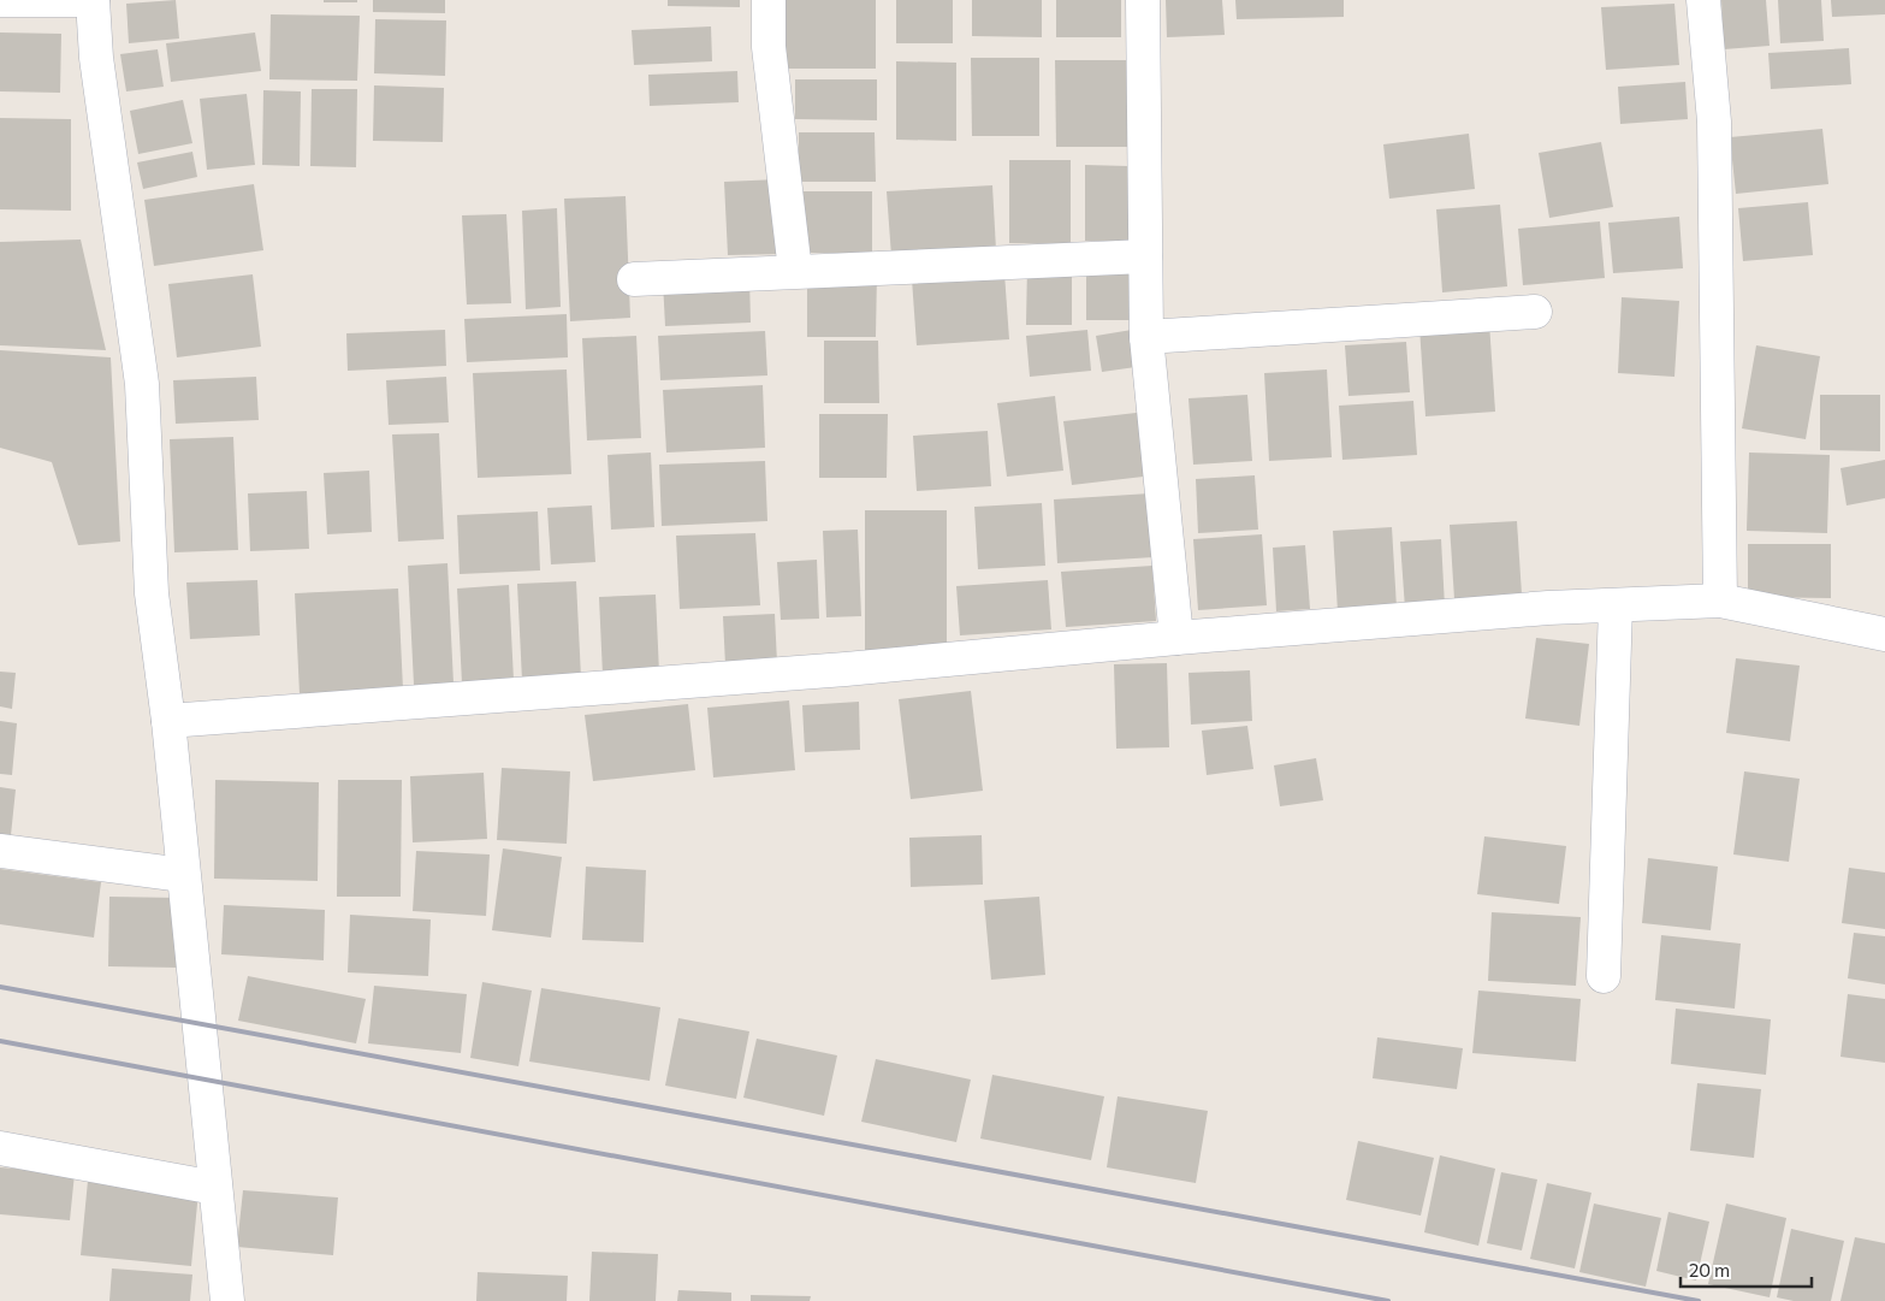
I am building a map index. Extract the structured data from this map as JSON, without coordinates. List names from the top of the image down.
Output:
{
  "scale_bar": "20 m"
}
